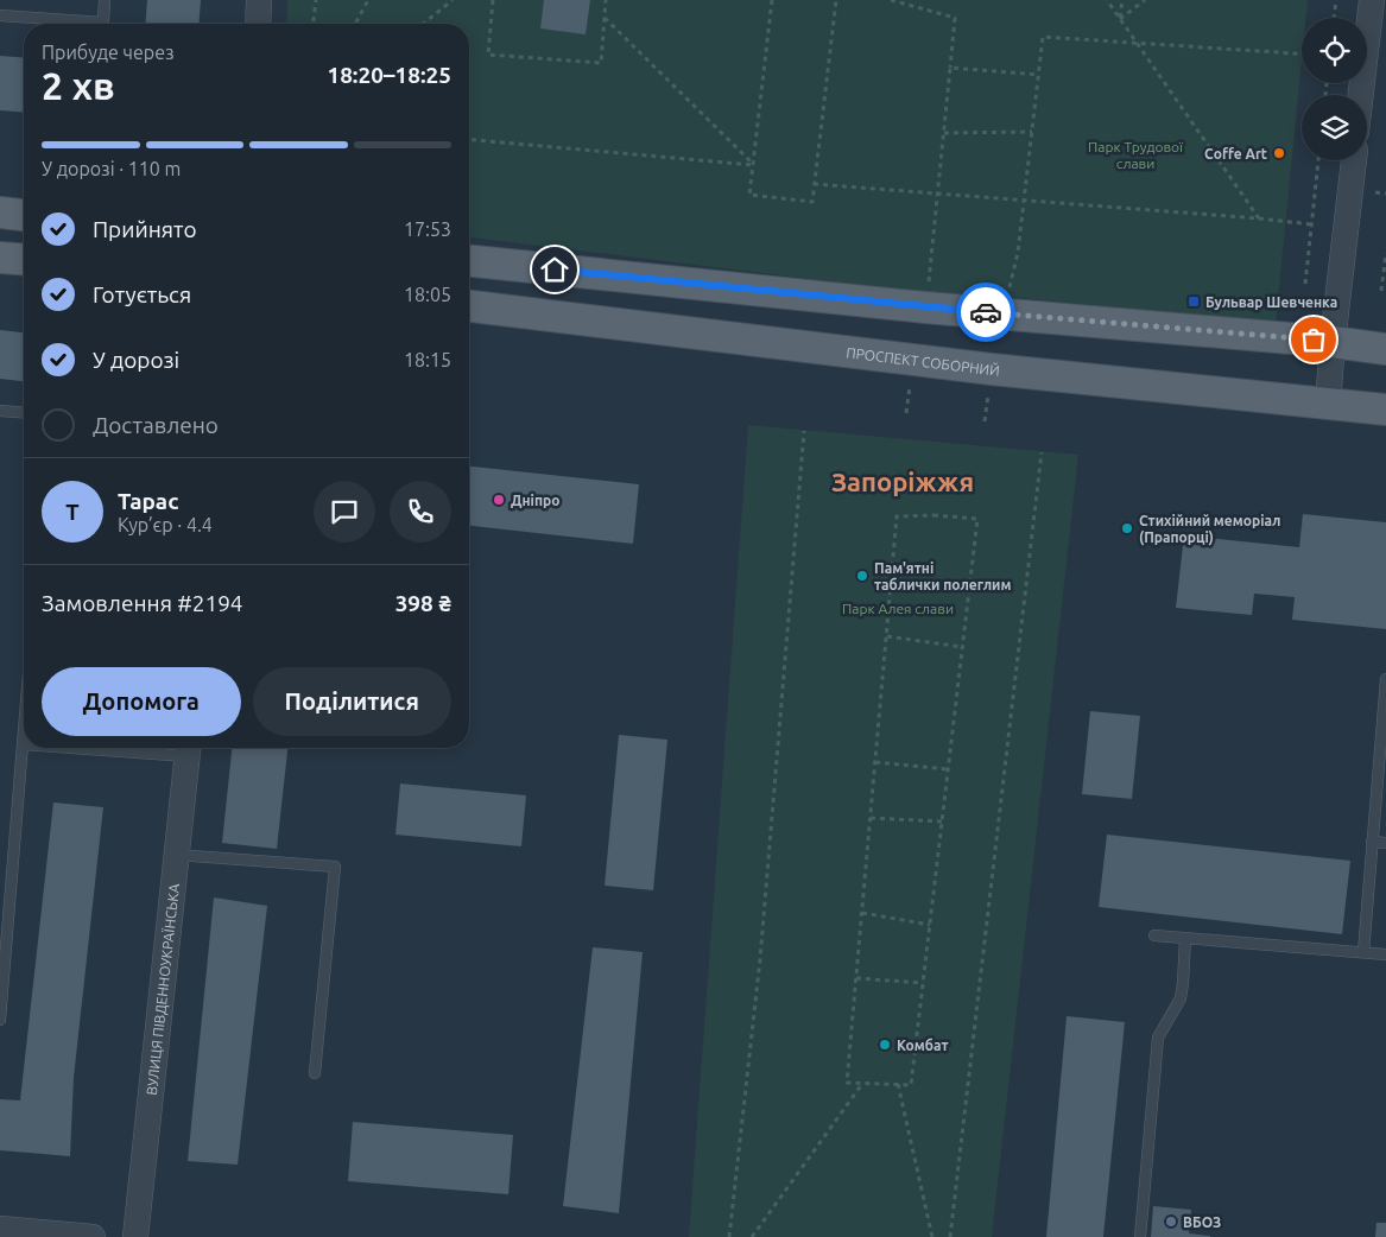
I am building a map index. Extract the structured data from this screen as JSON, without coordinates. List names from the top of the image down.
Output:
{
  "streets": {
    "main road": ["ПРОСПЕКТ СОБОРНИЙ"],
    "street": ["ВУЛИЦЯ ПІВДЕННОУКРАЇНСЬКА"]
  },
  "districts": ["Запоріжжя"],
  "parks": ["Парк Трудової слави", "Парк Алея слави"],
  "places": {
    "other": [
      "Coffe Art",
      "Дніпро",
      "Стихійний меморіал (Прапорці)",
      "Пам'ятні таблички полеглим",
      "Комбат",
      "ВБОЗ"
    ],
    "transit": ["Бульвар Шевченка"]
  },
  "page": {
    "heading": ["2 хв", "Прибуде через", "18:20–18:25"],
    "panel": [
      "Тарас",
      "Кур’єр · 4.4",
      "Замовлення #2194",
      "398 ₴"
    ],
    "bar": "У дорозі · 110 m",
    "list": [
      ["Прийнято", "17:53"],
      ["Готується", "18:05"],
      ["У дорозі", "18:15"],
      "Доставлено"
    ],
    "round": "Т",
    "buttons": ["Допомога", "Поділитися"]
  }
}
